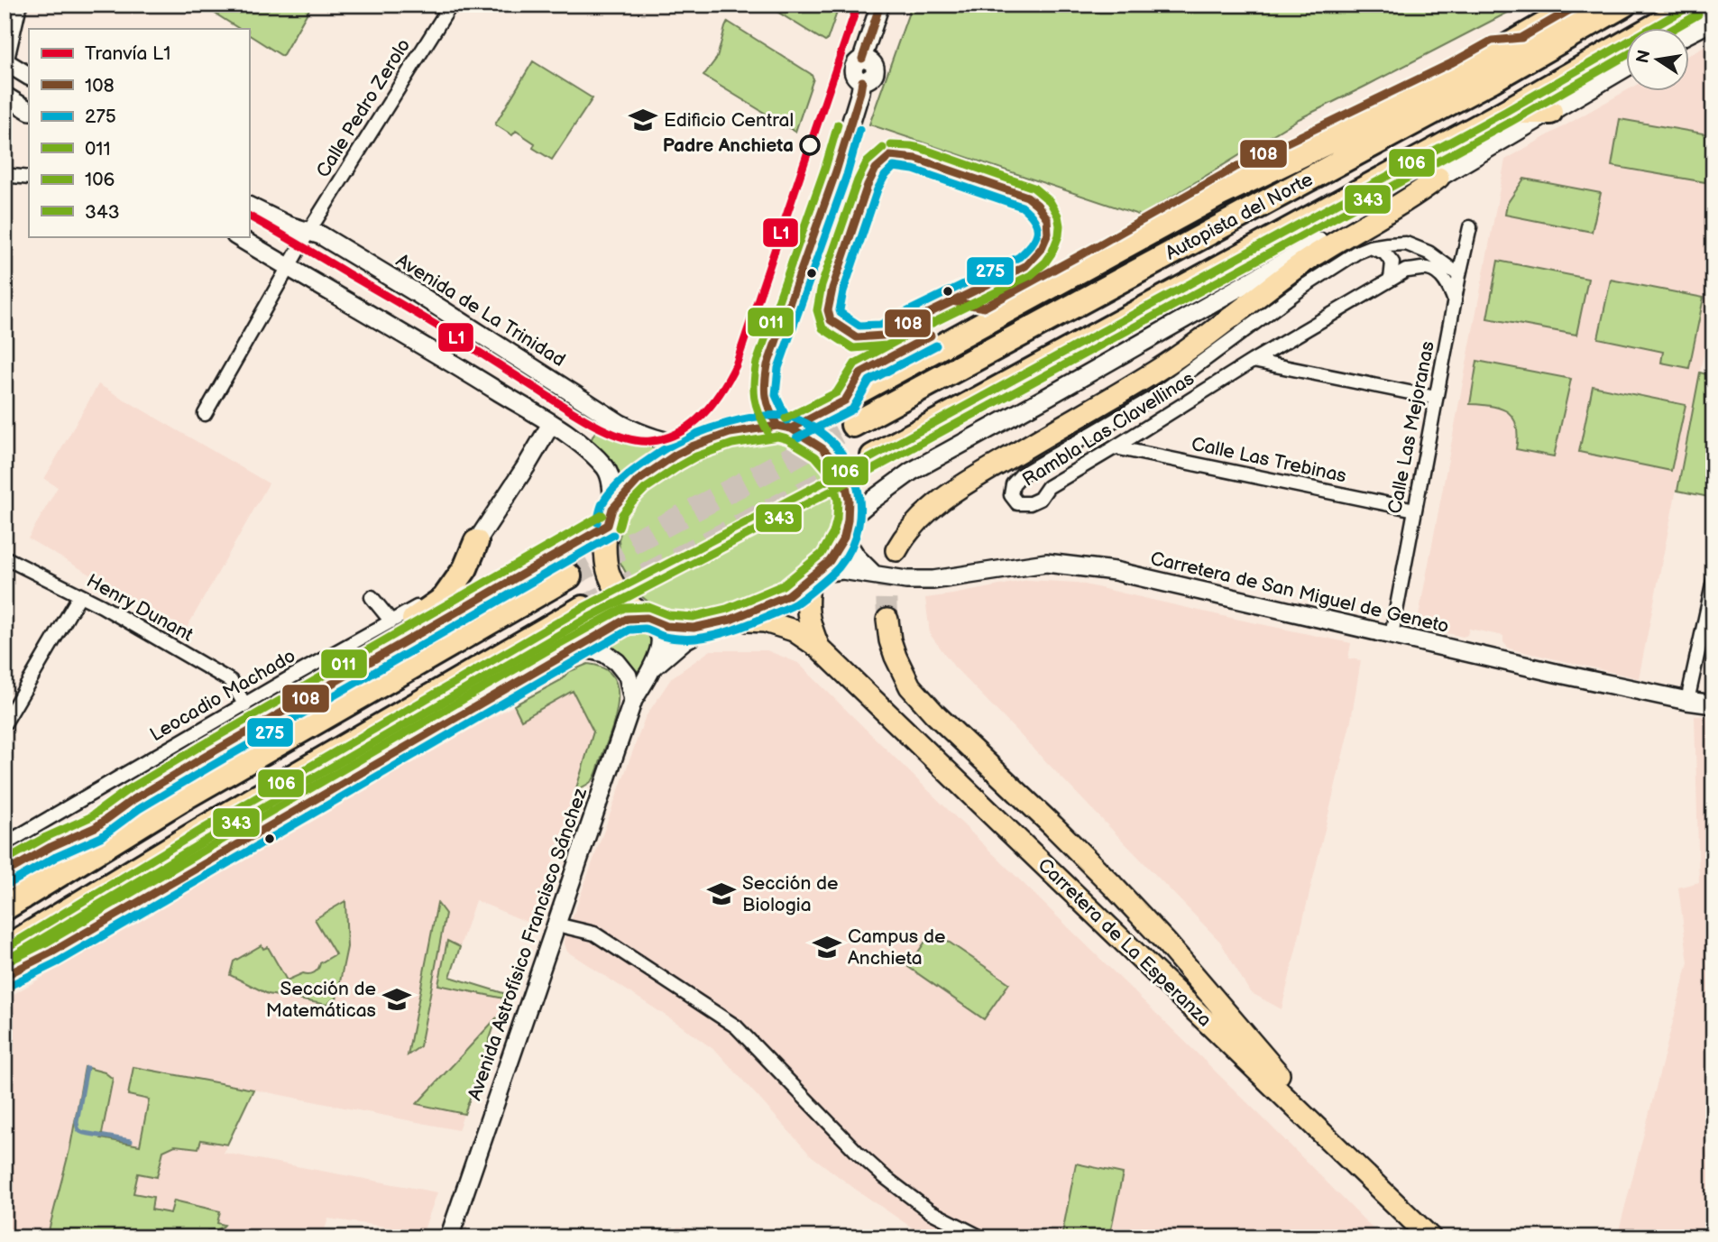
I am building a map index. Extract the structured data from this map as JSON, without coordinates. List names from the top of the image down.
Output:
{
  "streets": {
    "highway": ["Autopista del Norte"],
    "main road": [
      "Avenida de La Trinidad",
      "Carretera de San Miguel de Geneto",
      "Carretera de La Esperanza",
      "Avenida Astrofísico Francisco Sánchez"
    ],
    "street": [
      "Calle Pedro Zerolo",
      "Calle Las Mejoranas",
      "Rambla Las Clavellinas",
      "Calle Las Trebinas",
      "Henry Dunant",
      "Leocadio Machado"
    ]
  },
  "crossings": [
    ["Calle Pedro Zerolo", "Avenida de La Trinidad"],
    ["Avenida de La Trinidad", "Carretera de San Miguel de Geneto"],
    ["Avenida de La Trinidad", "Carretera de La Esperanza"],
    ["Avenida de La Trinidad", "Avenida Astrofísico Francisco Sánchez"],
    ["Calle Las Mejoranas", "Rambla Las Clavellinas"],
    ["Calle Las Mejoranas", "Calle Las Trebinas"],
    ["Calle Las Mejoranas", "Carretera de San Miguel de Geneto"],
    ["Rambla Las Clavellinas", "Calle Las Trebinas"],
    ["Carretera de San Miguel de Geneto", "Carretera de La Esperanza"],
    ["Carretera de San Miguel de Geneto", "Avenida Astrofísico Francisco Sánchez"],
    ["Henry Dunant", "Leocadio Machado"],
    ["Carretera de La Esperanza", "Avenida Astrofísico Francisco Sánchez"]
  ],
  "places": {
    "school or university": [
      "Edificio Central",
      "Sección de Biologia",
      "Campus de Anchieta",
      "Sección de Matemáticas"
    ],
    "other": ["Padre Anchieta"]
  },
  "lines": [
    "tram line L1",
    "transit line 108",
    "transit line 106",
    "transit line 343",
    "transit line 011",
    "transit line 275"
  ],
  "legend": [
    "Tranvía L1",
    "108",
    "275",
    "011",
    "106",
    "343"
  ],
  "north": "left"
}
